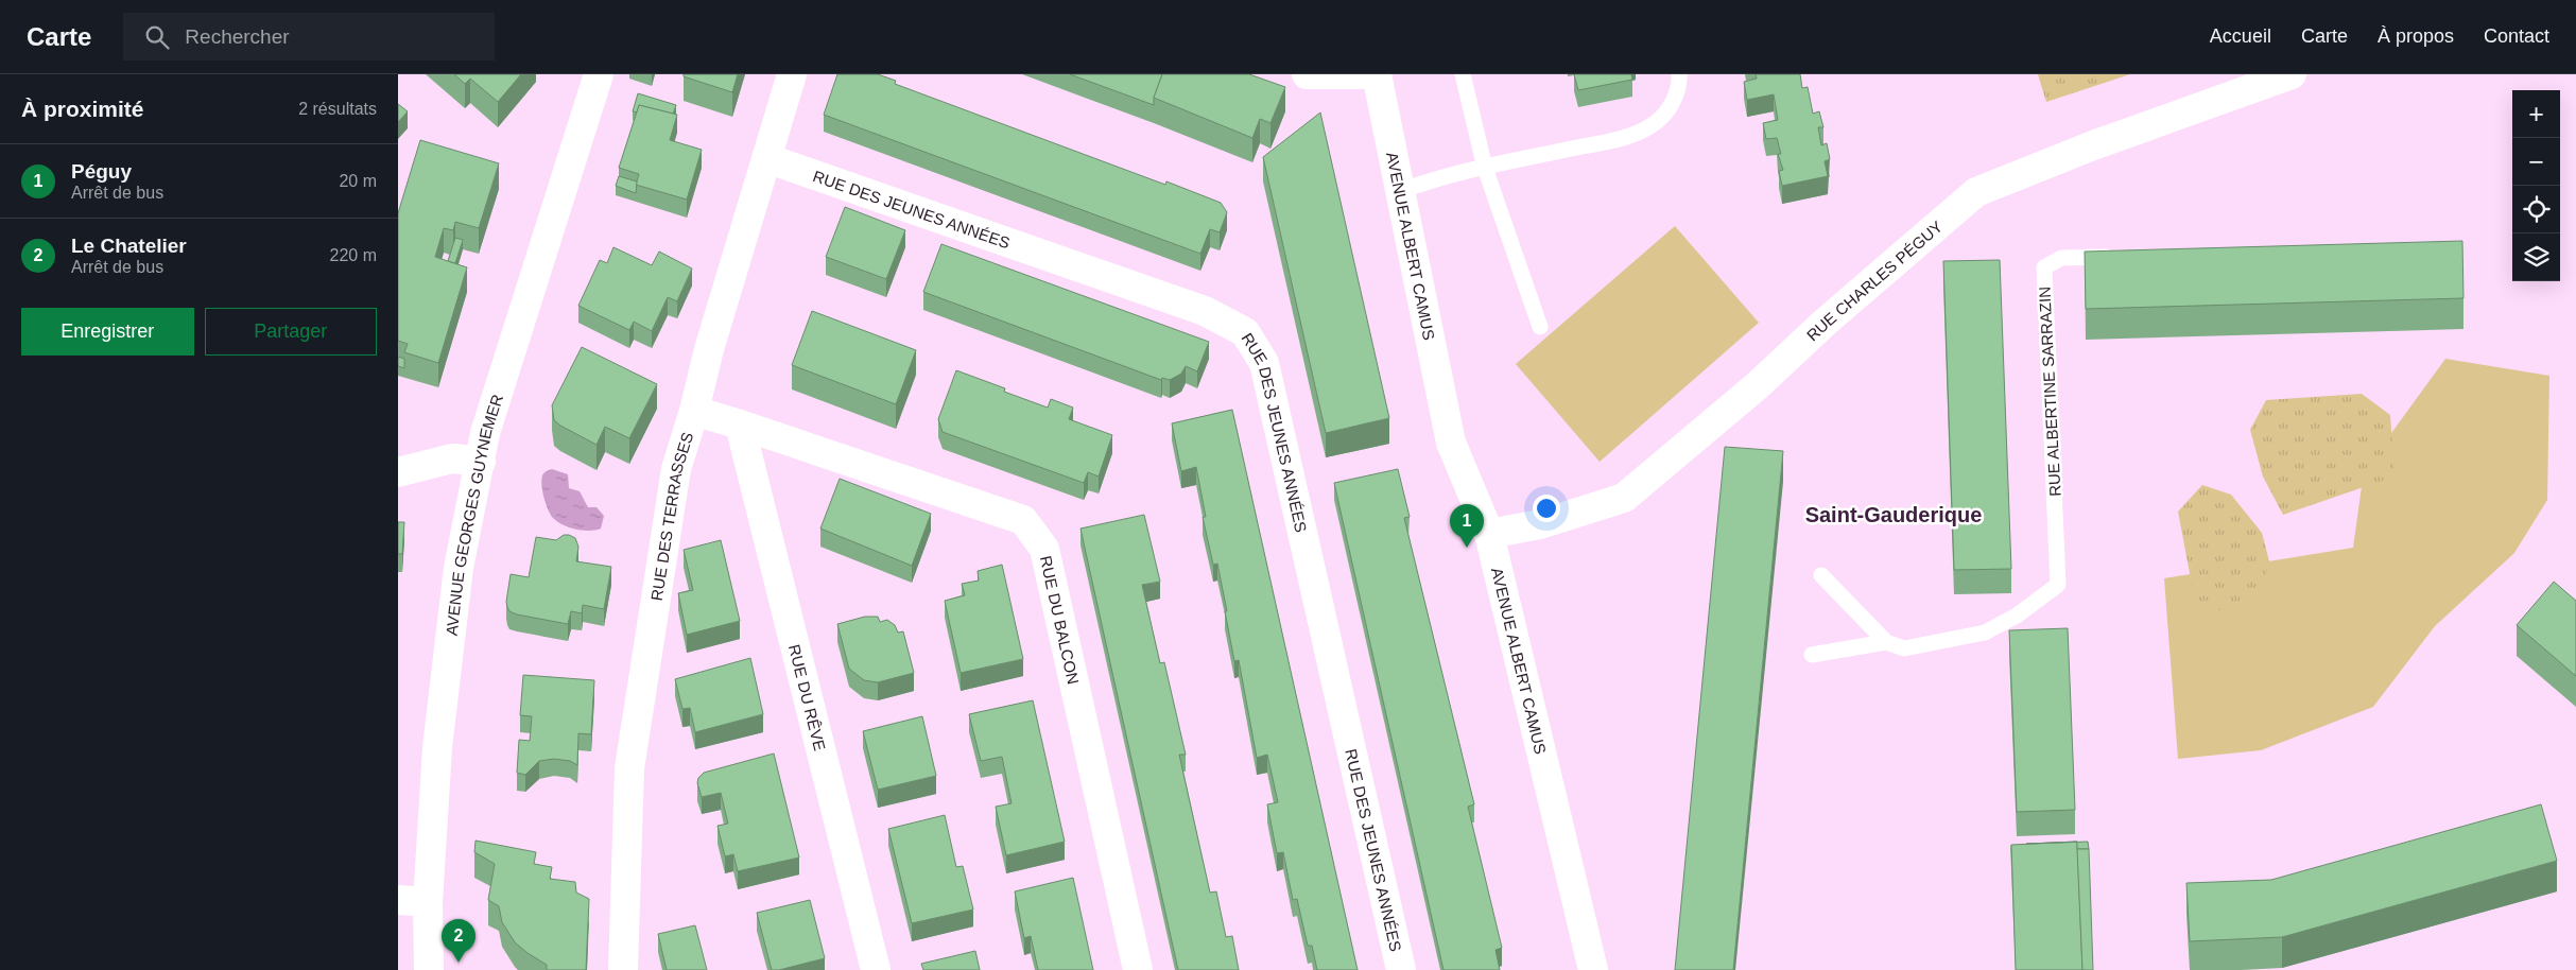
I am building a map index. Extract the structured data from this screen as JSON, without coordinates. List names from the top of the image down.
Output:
{
  "streets": {
    "street": [
      "RUE DES JEUNES ANNÉES",
      "AVENUE ALBERT CAMUS",
      "RUE CHARLES PÉGUY",
      "AVENUE GEORGES GUYNEMER",
      "RUE DES TERRASSES",
      "RUE DU BALCON",
      "RUE DU RÊVE"
    ],
    "lane": ["RUE ALBERTINE SARRAZIN"]
  },
  "crossings": [
    ["RUE DES JEUNES ANNÉES", "RUE DES TERRASSES"],
    ["AVENUE ALBERT CAMUS", "RUE CHARLES PÉGUY"],
    ["RUE DES TERRASSES", "RUE DU BALCON"],
    ["RUE DU BALCON", "RUE DU RÊVE"]
  ],
  "districts": ["Saint-Gauderique"],
  "page": {
    "header": "Carte",
    "search": "Rechercher",
    "nav": [
      "Accueil",
      "Carte",
      "À propos",
      "Contact"
    ],
    "heading": ["À proximité", "2 résultats"],
    "map_buttons": ["+", "−"],
    "list": [
      {
        "mark": "1",
        "name": "Péguy",
        "note": "Arrêt de bus",
        "value": "20 m"
      },
      {
        "mark": "2",
        "name": "Le Chatelier",
        "note": "Arrêt de bus",
        "value": "220 m"
      }
    ],
    "buttons": ["Enregistrer", "Partager"],
    "pins": ["1", "2"]
  }
}
